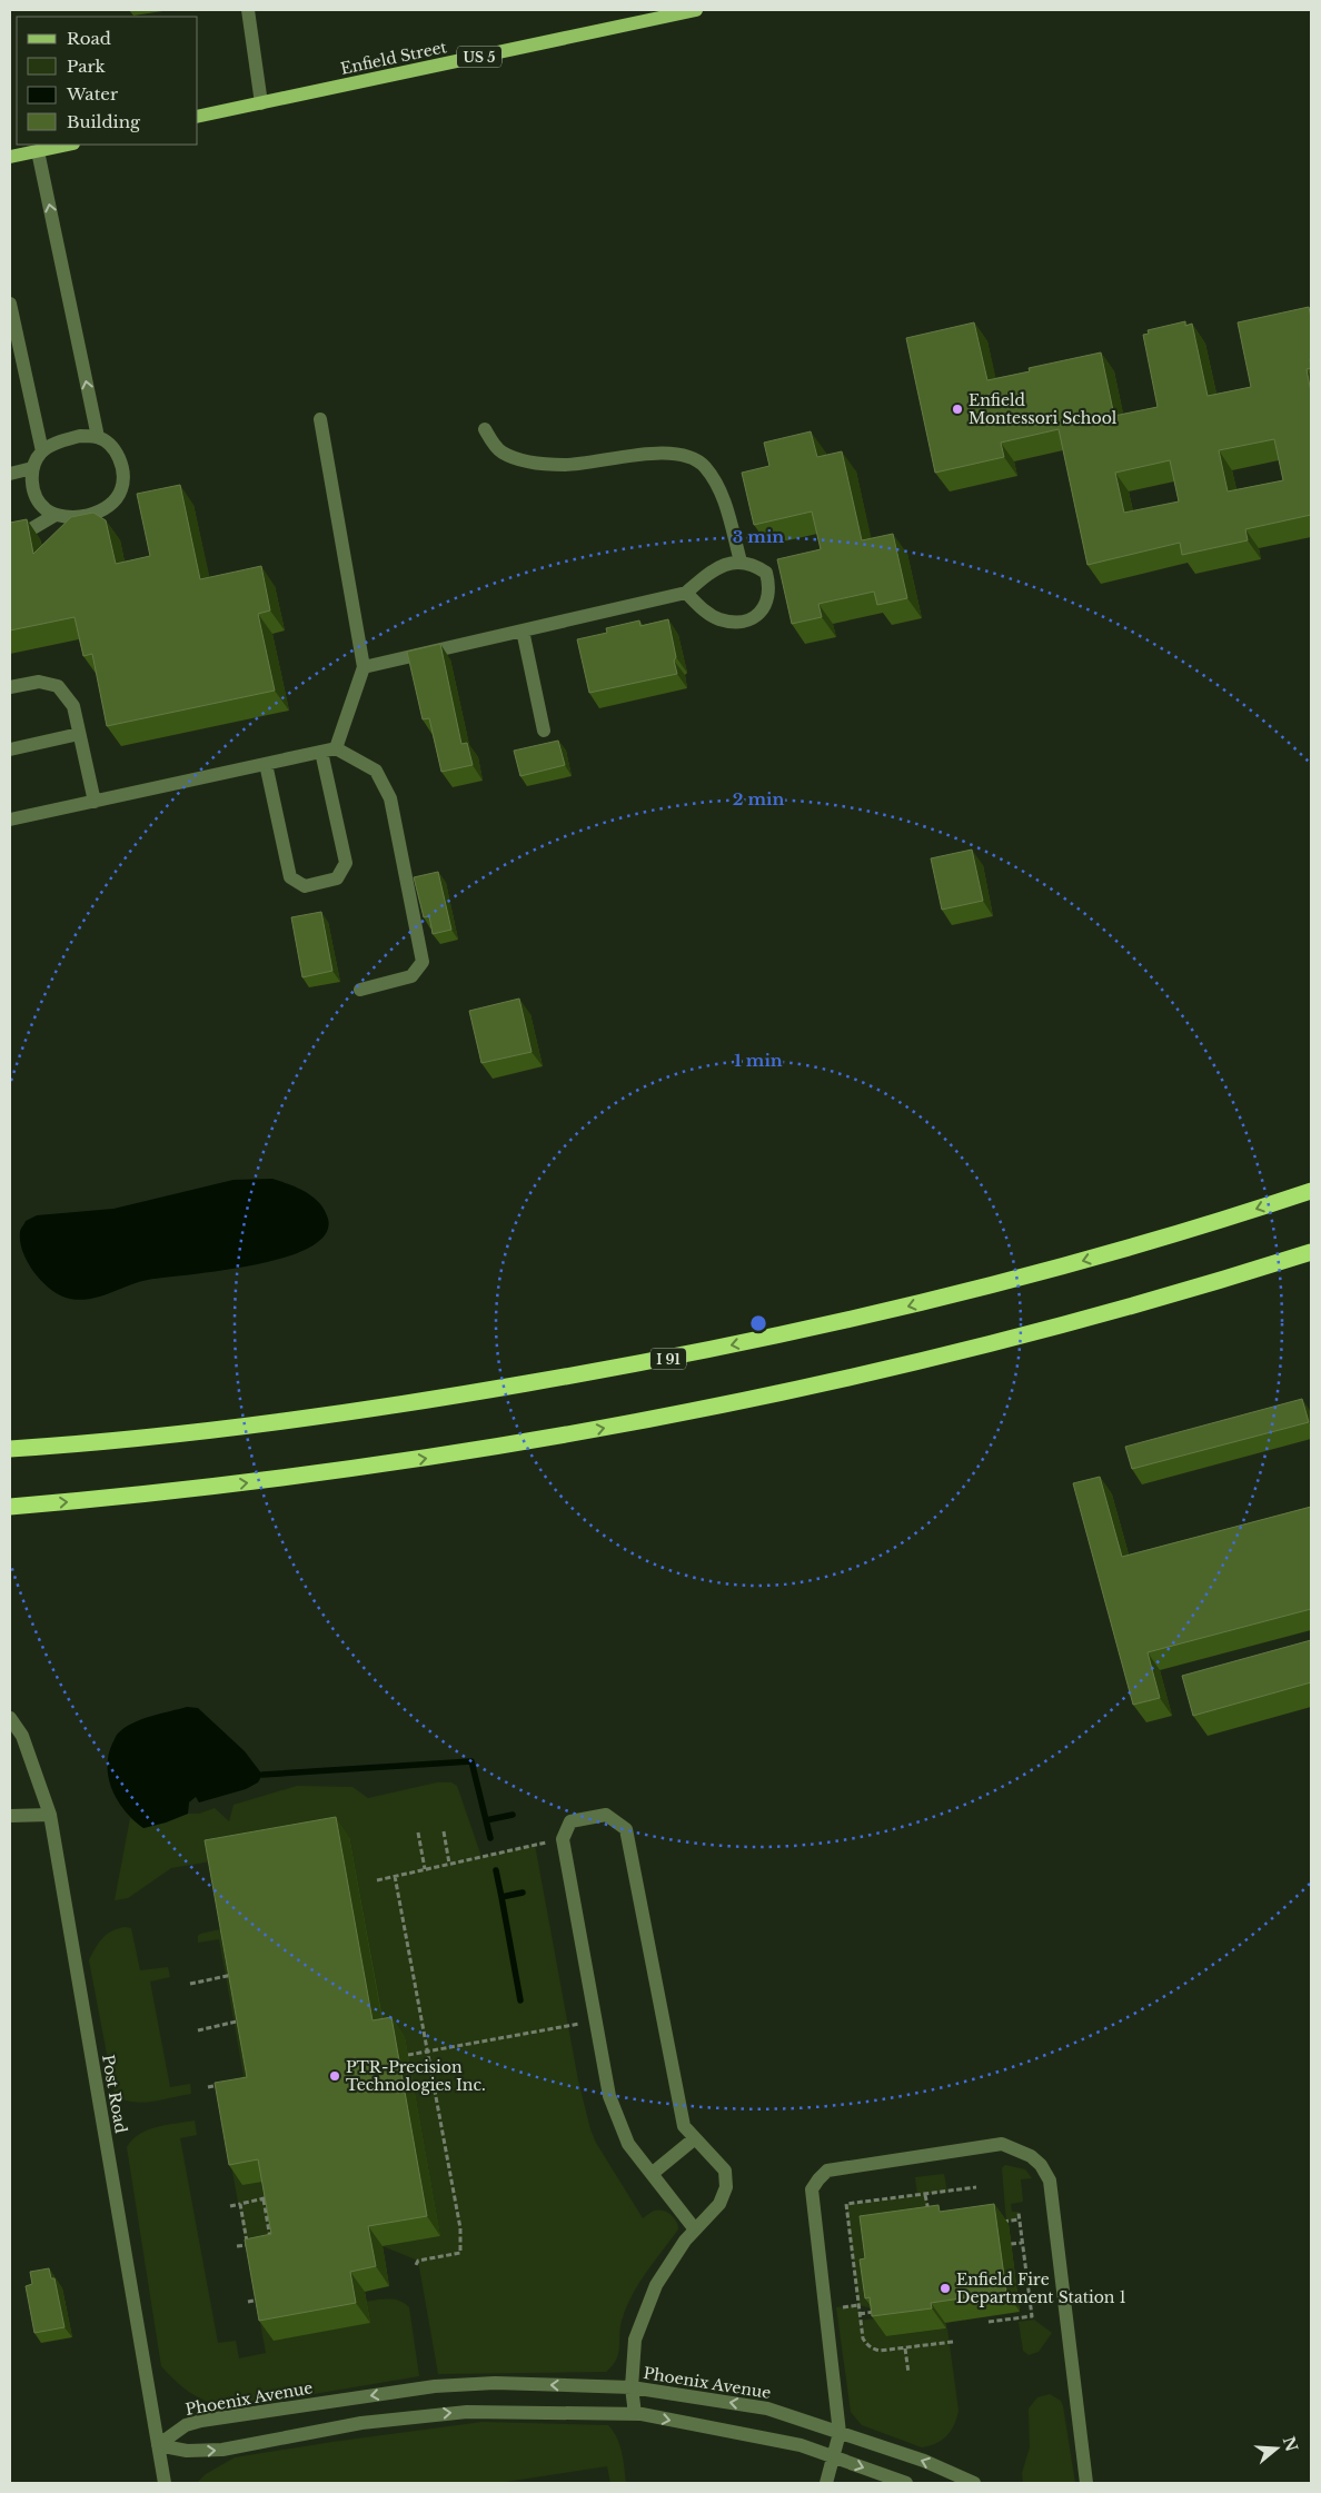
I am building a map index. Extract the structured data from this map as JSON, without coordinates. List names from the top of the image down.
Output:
{
  "streets": {
    "highway": ["I 91"],
    "main road": ["US 5", "Enfield Street"],
    "street": ["Post Road", "Phoenix Avenue"]
  },
  "crossings": [
    ["Post Road", "Phoenix Avenue"]
  ],
  "places": ["Enfield Montessori School", "PTR-Precision Technologies Inc.", "Enfield Fire Department Station 1"],
  "legend": [
    "Road",
    "Park",
    "Water",
    "Building"
  ],
  "north": "right",
  "rings": ["3 min", "2 min", "1 min"]
}
